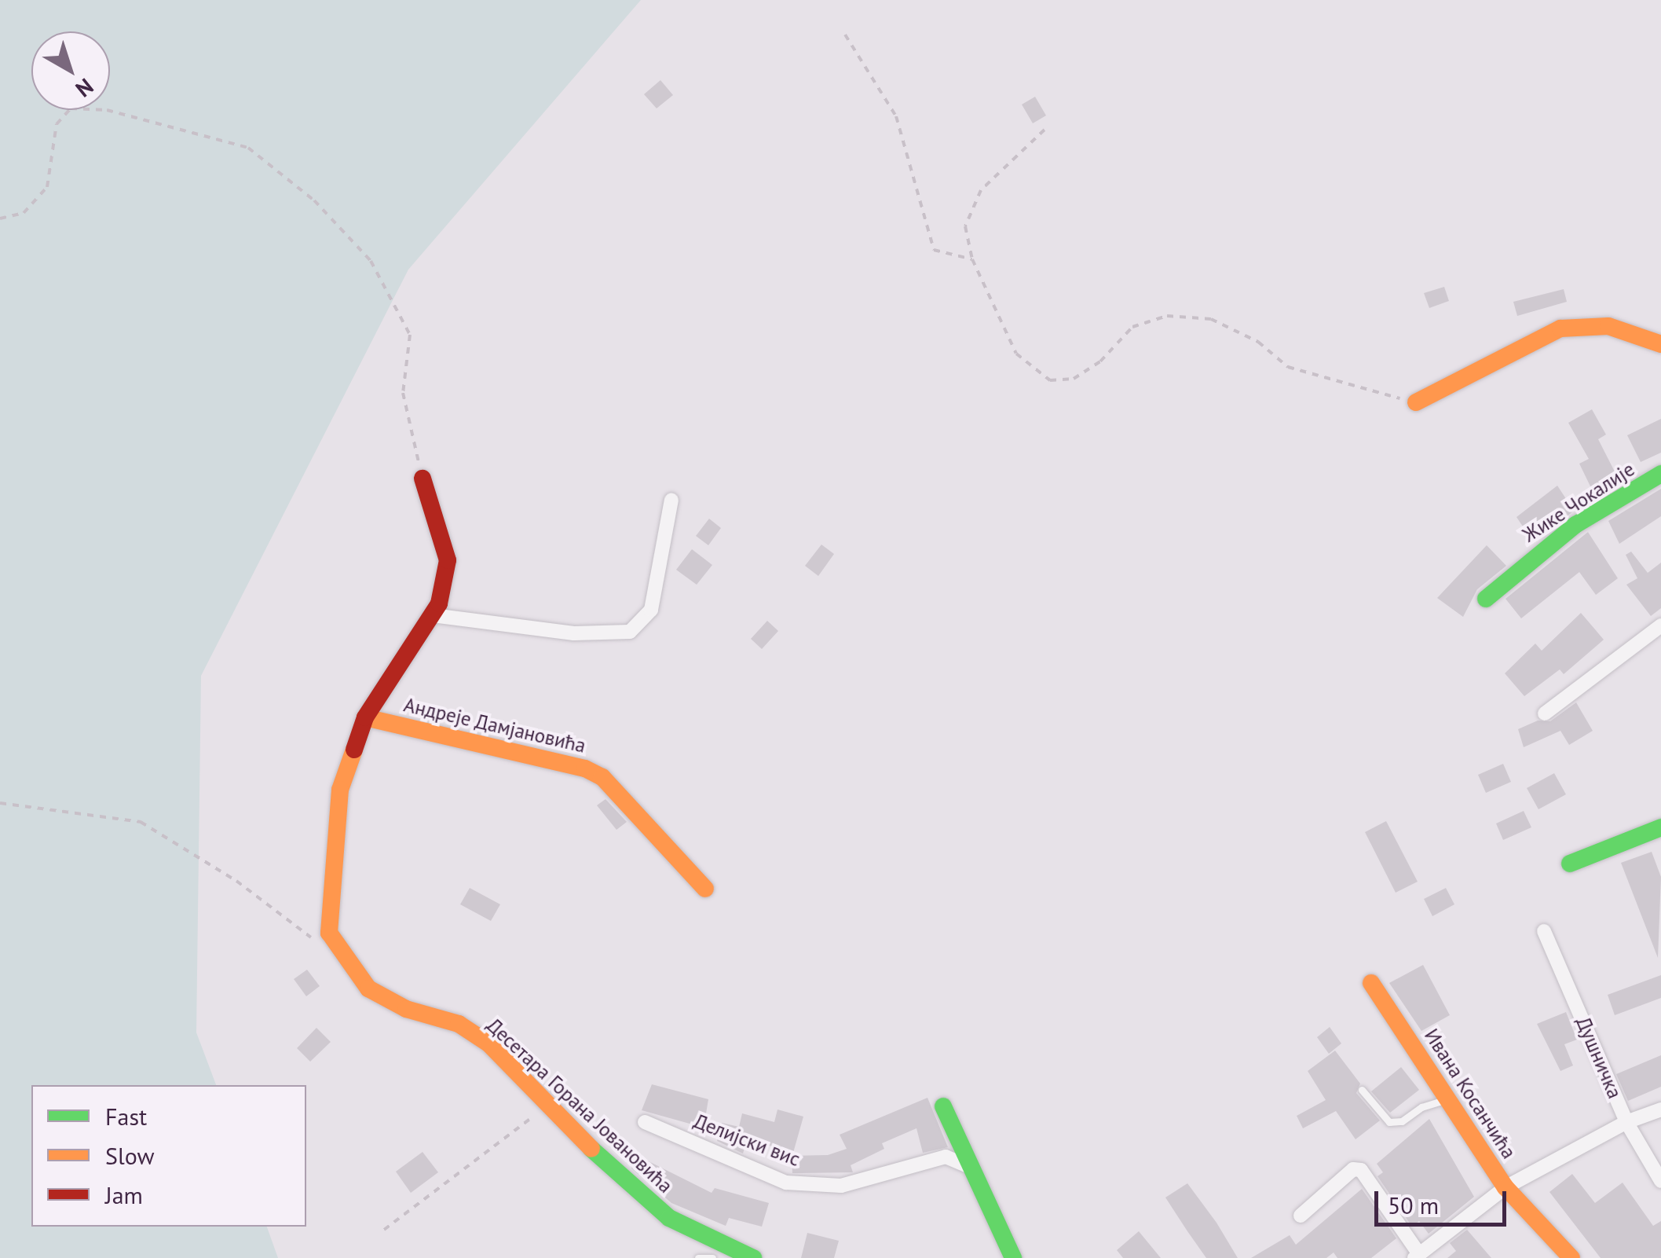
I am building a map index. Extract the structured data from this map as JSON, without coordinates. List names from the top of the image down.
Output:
{
  "streets": {
    "street": [
      "Жике Чокалије",
      "Андреје Дамјановића",
      "Душничка",
      "Ивана Косанчића",
      "Десетара Горана Јовановића",
      "Делијски вис"
    ]
  },
  "crossings": [
    ["Андреје Дамјановића", "Десетара Горана Јовановића"]
  ],
  "legend": ["Fast", "Slow", "Jam"],
  "scale_bar": "50 m",
  "north": "bottom right"
}
